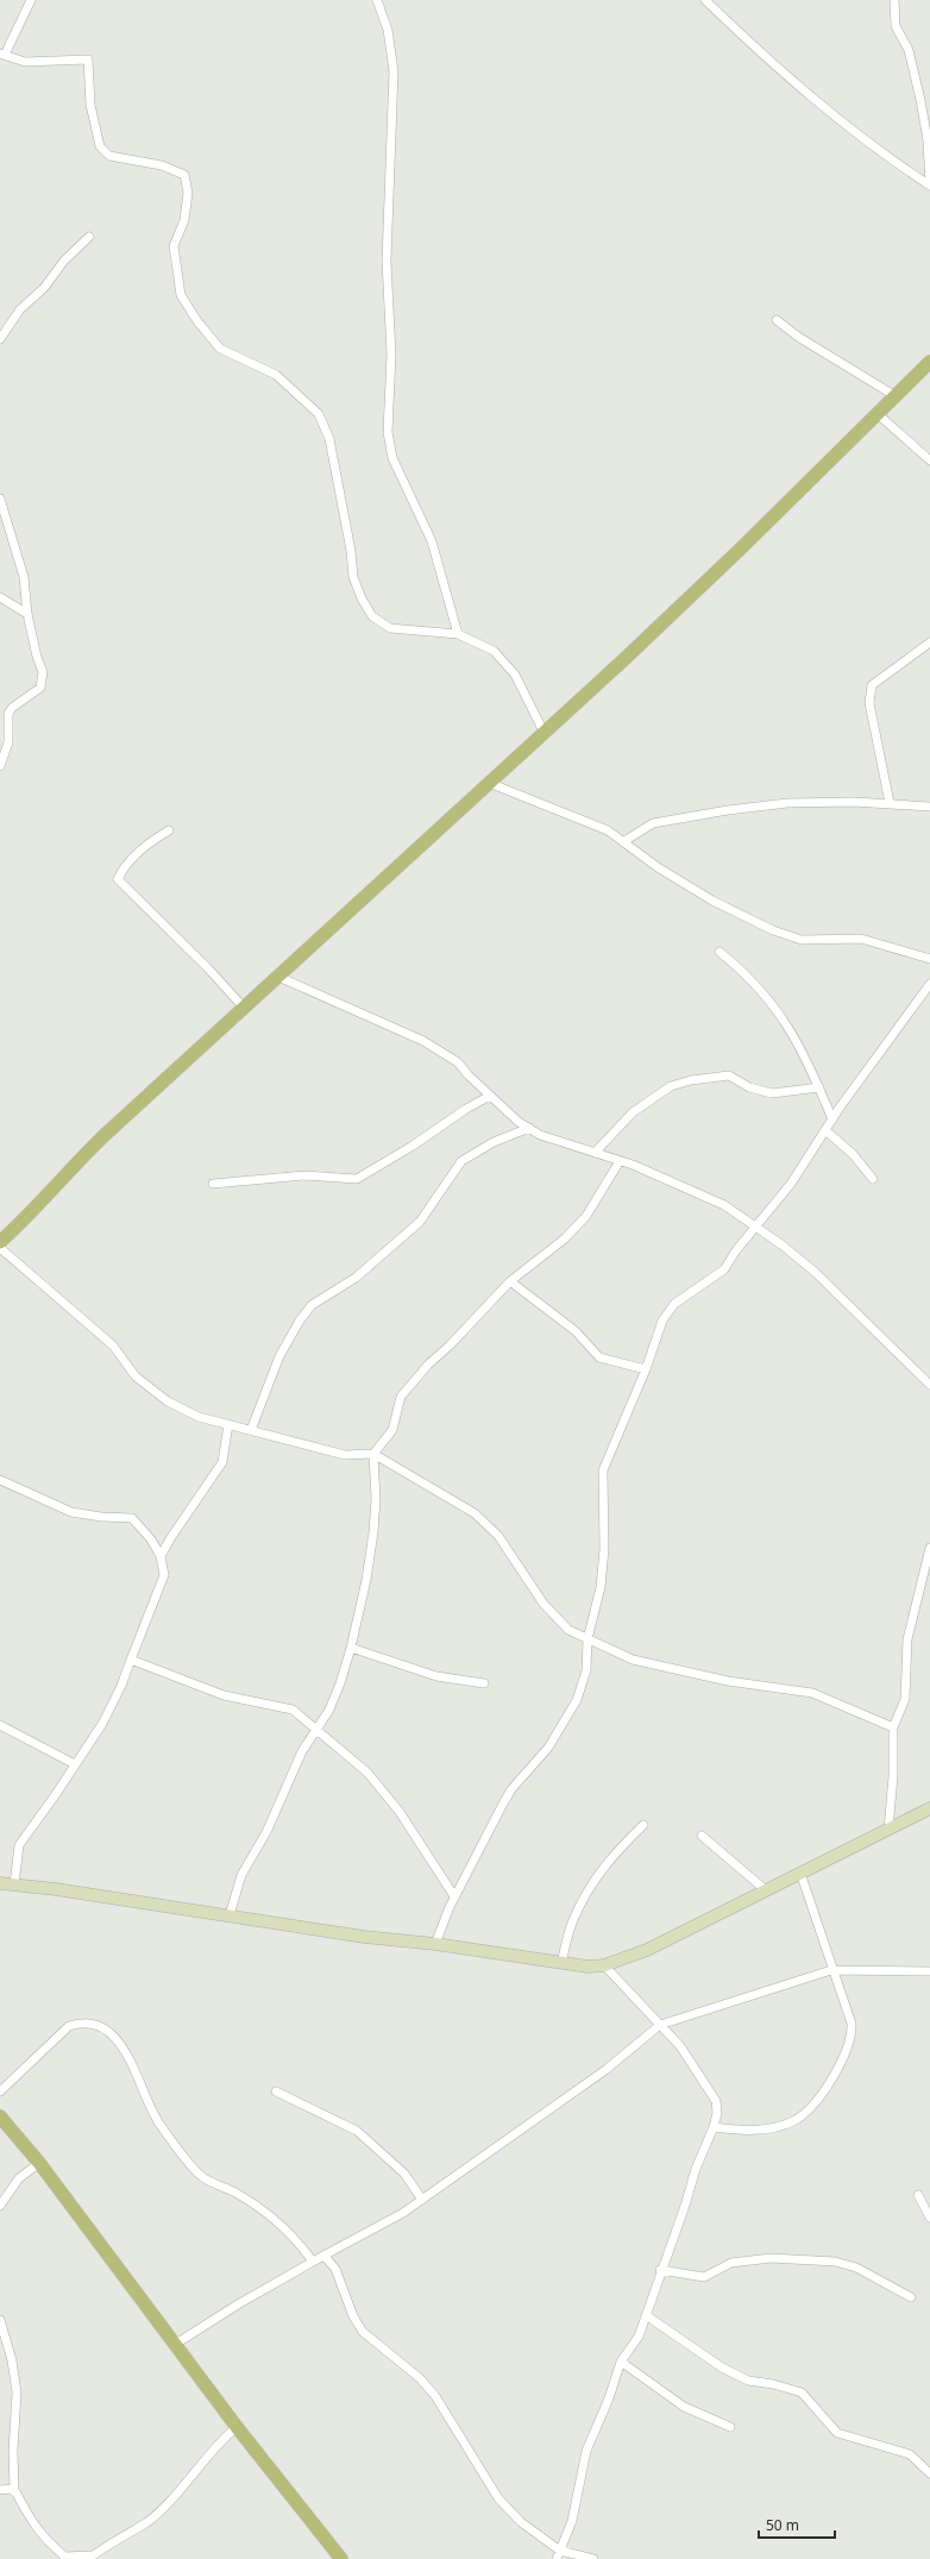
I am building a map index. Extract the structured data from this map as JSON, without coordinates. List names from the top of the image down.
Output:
{
  "scale_bar": "50 m"
}
